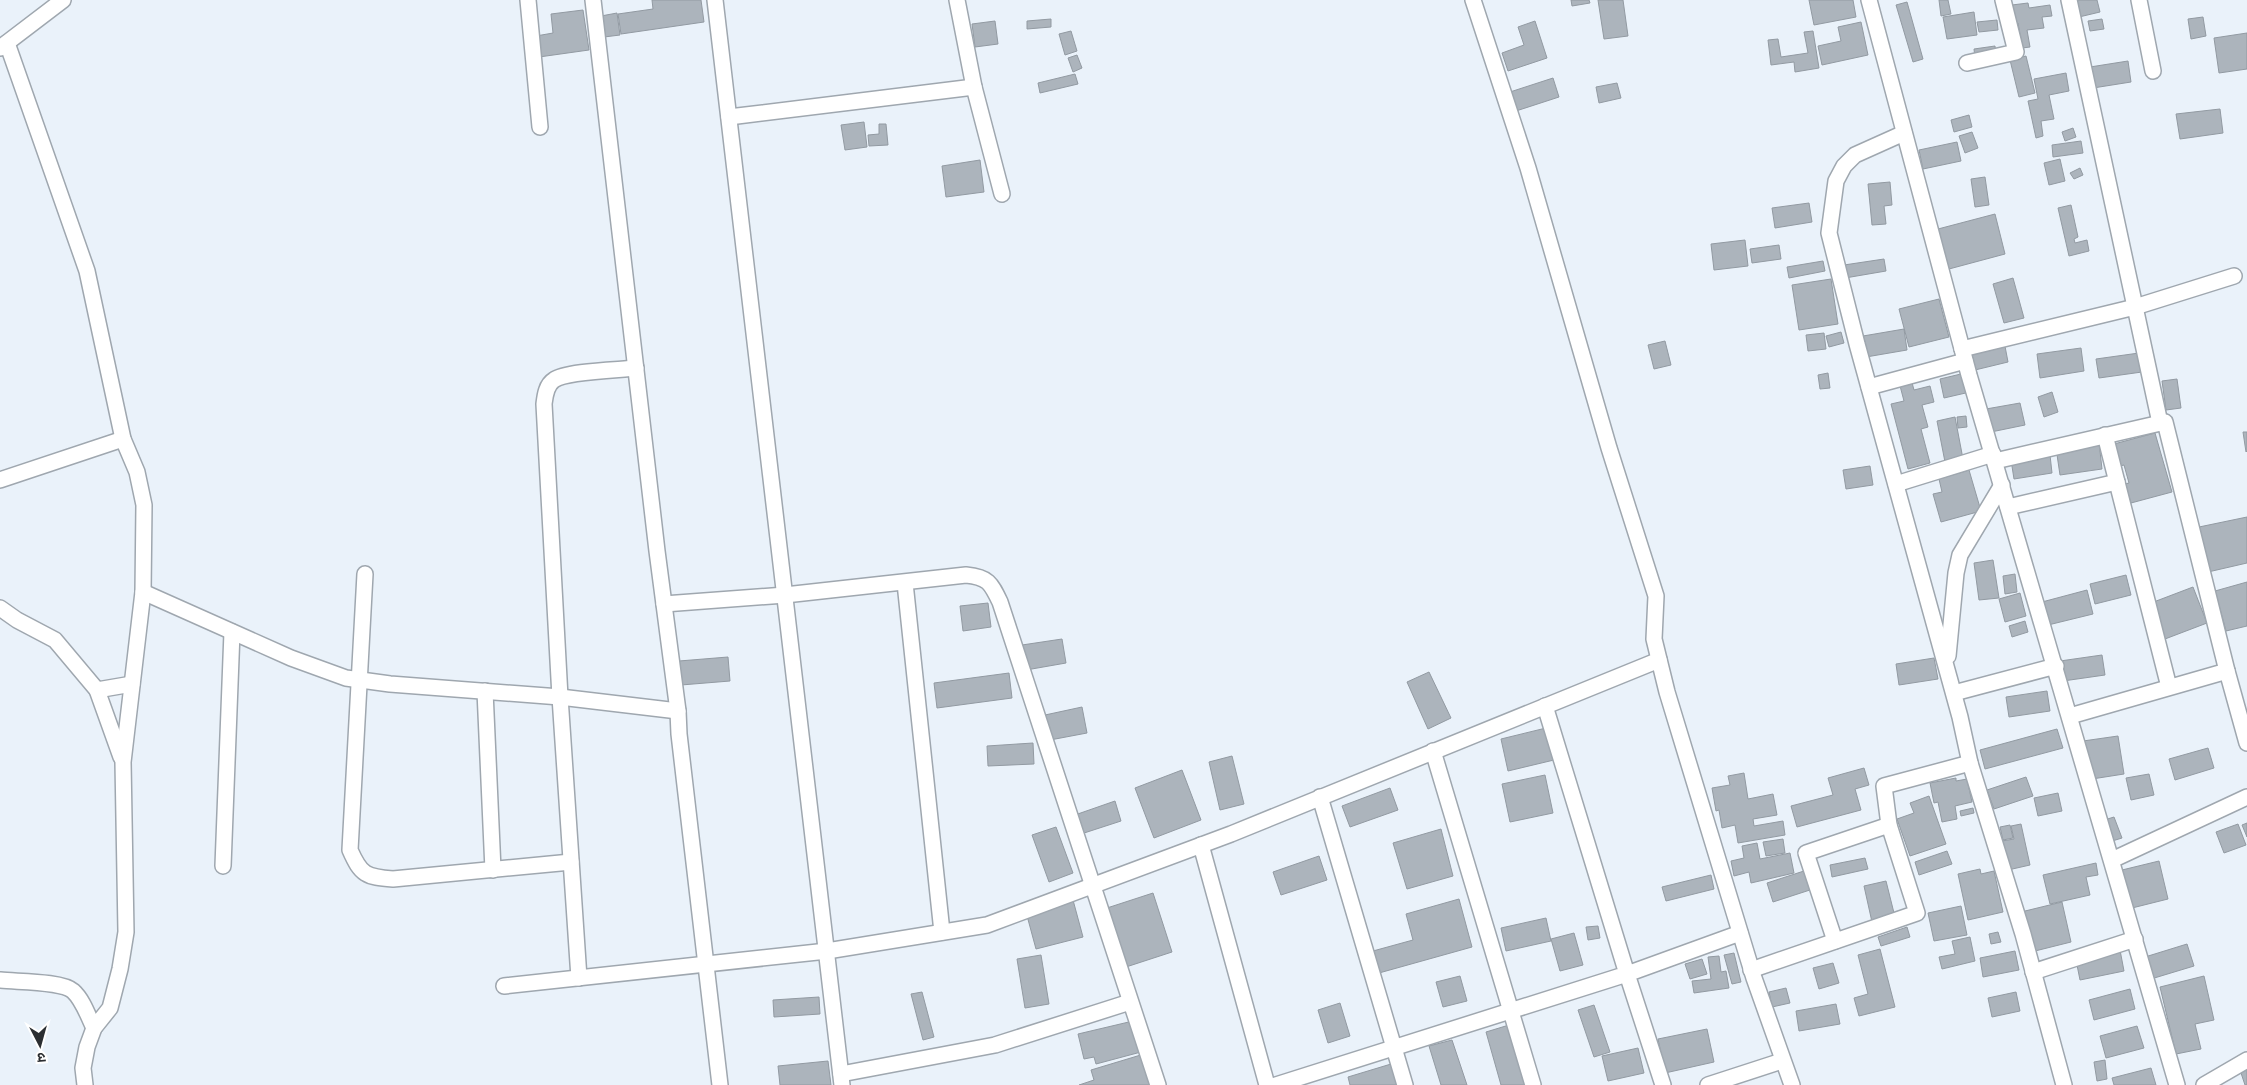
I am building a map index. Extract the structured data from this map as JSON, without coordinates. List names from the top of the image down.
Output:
{
  "north": "bottom"
}
